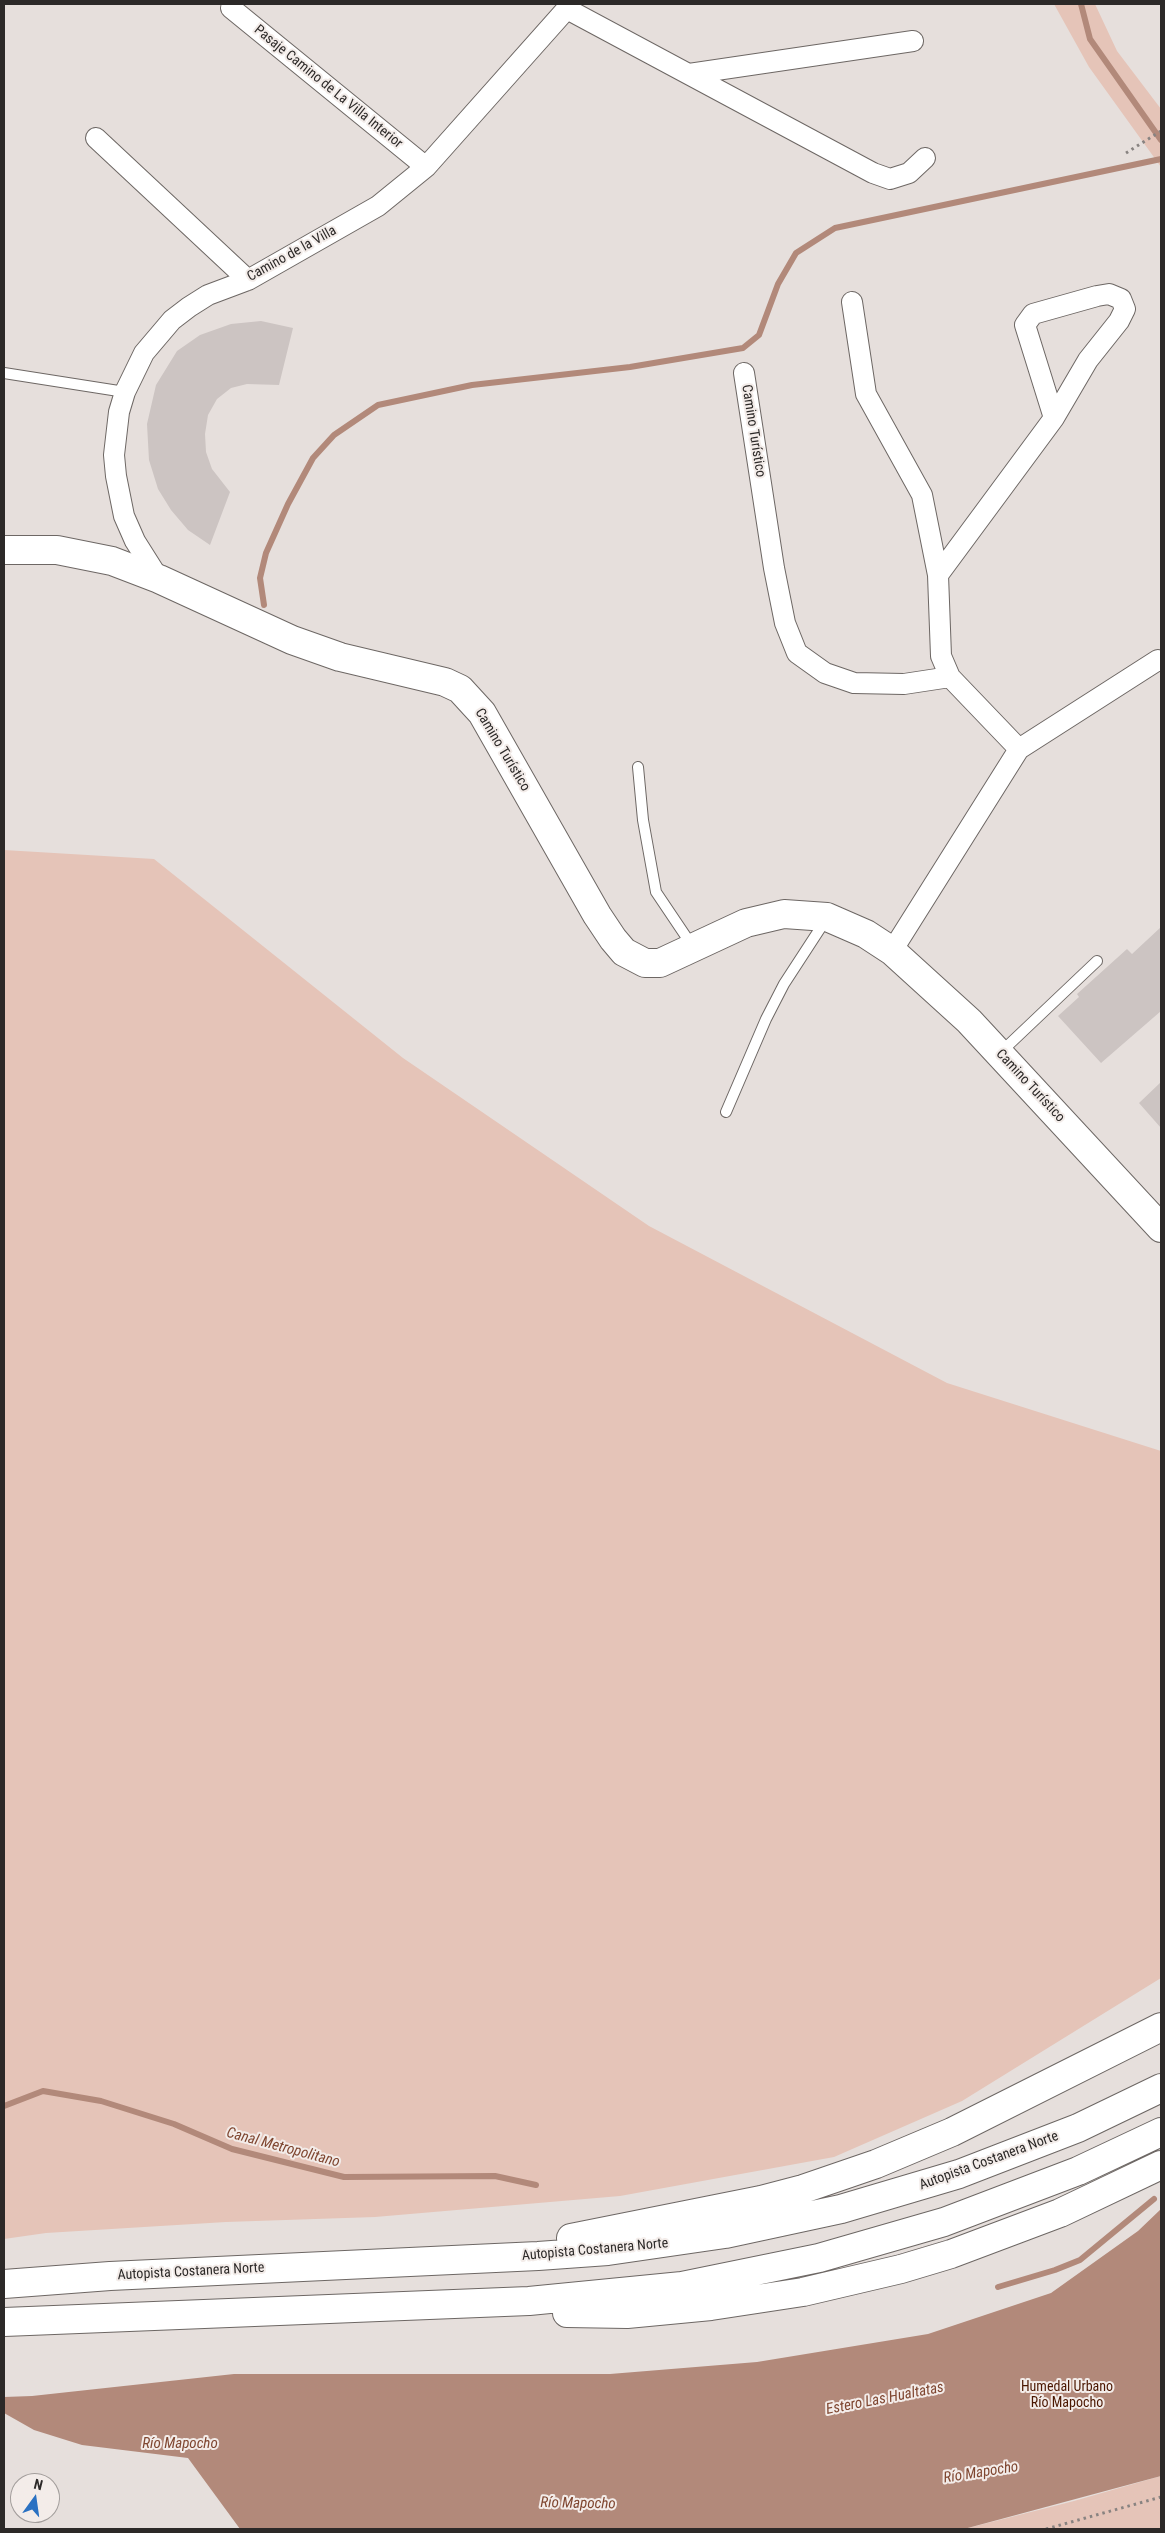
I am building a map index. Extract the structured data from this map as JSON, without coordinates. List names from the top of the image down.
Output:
{
  "streets": {
    "main road": ["Camino Turístico", "Autopista Costanera Norte"],
    "street": ["Pasaje Camino de La Villa Interior", "Camino de la Villa"]
  },
  "crossings": [
    ["Pasaje Camino de La Villa Interior", "Camino de la Villa"],
    ["Camino de la Villa", "Camino Turístico"]
  ],
  "water": ["Canal Metropolitano", "Estero Las Hualtatas", "Río Mapocho"],
  "parks": ["Humedal Urbano Río Mapocho"],
  "north": "top"
}
